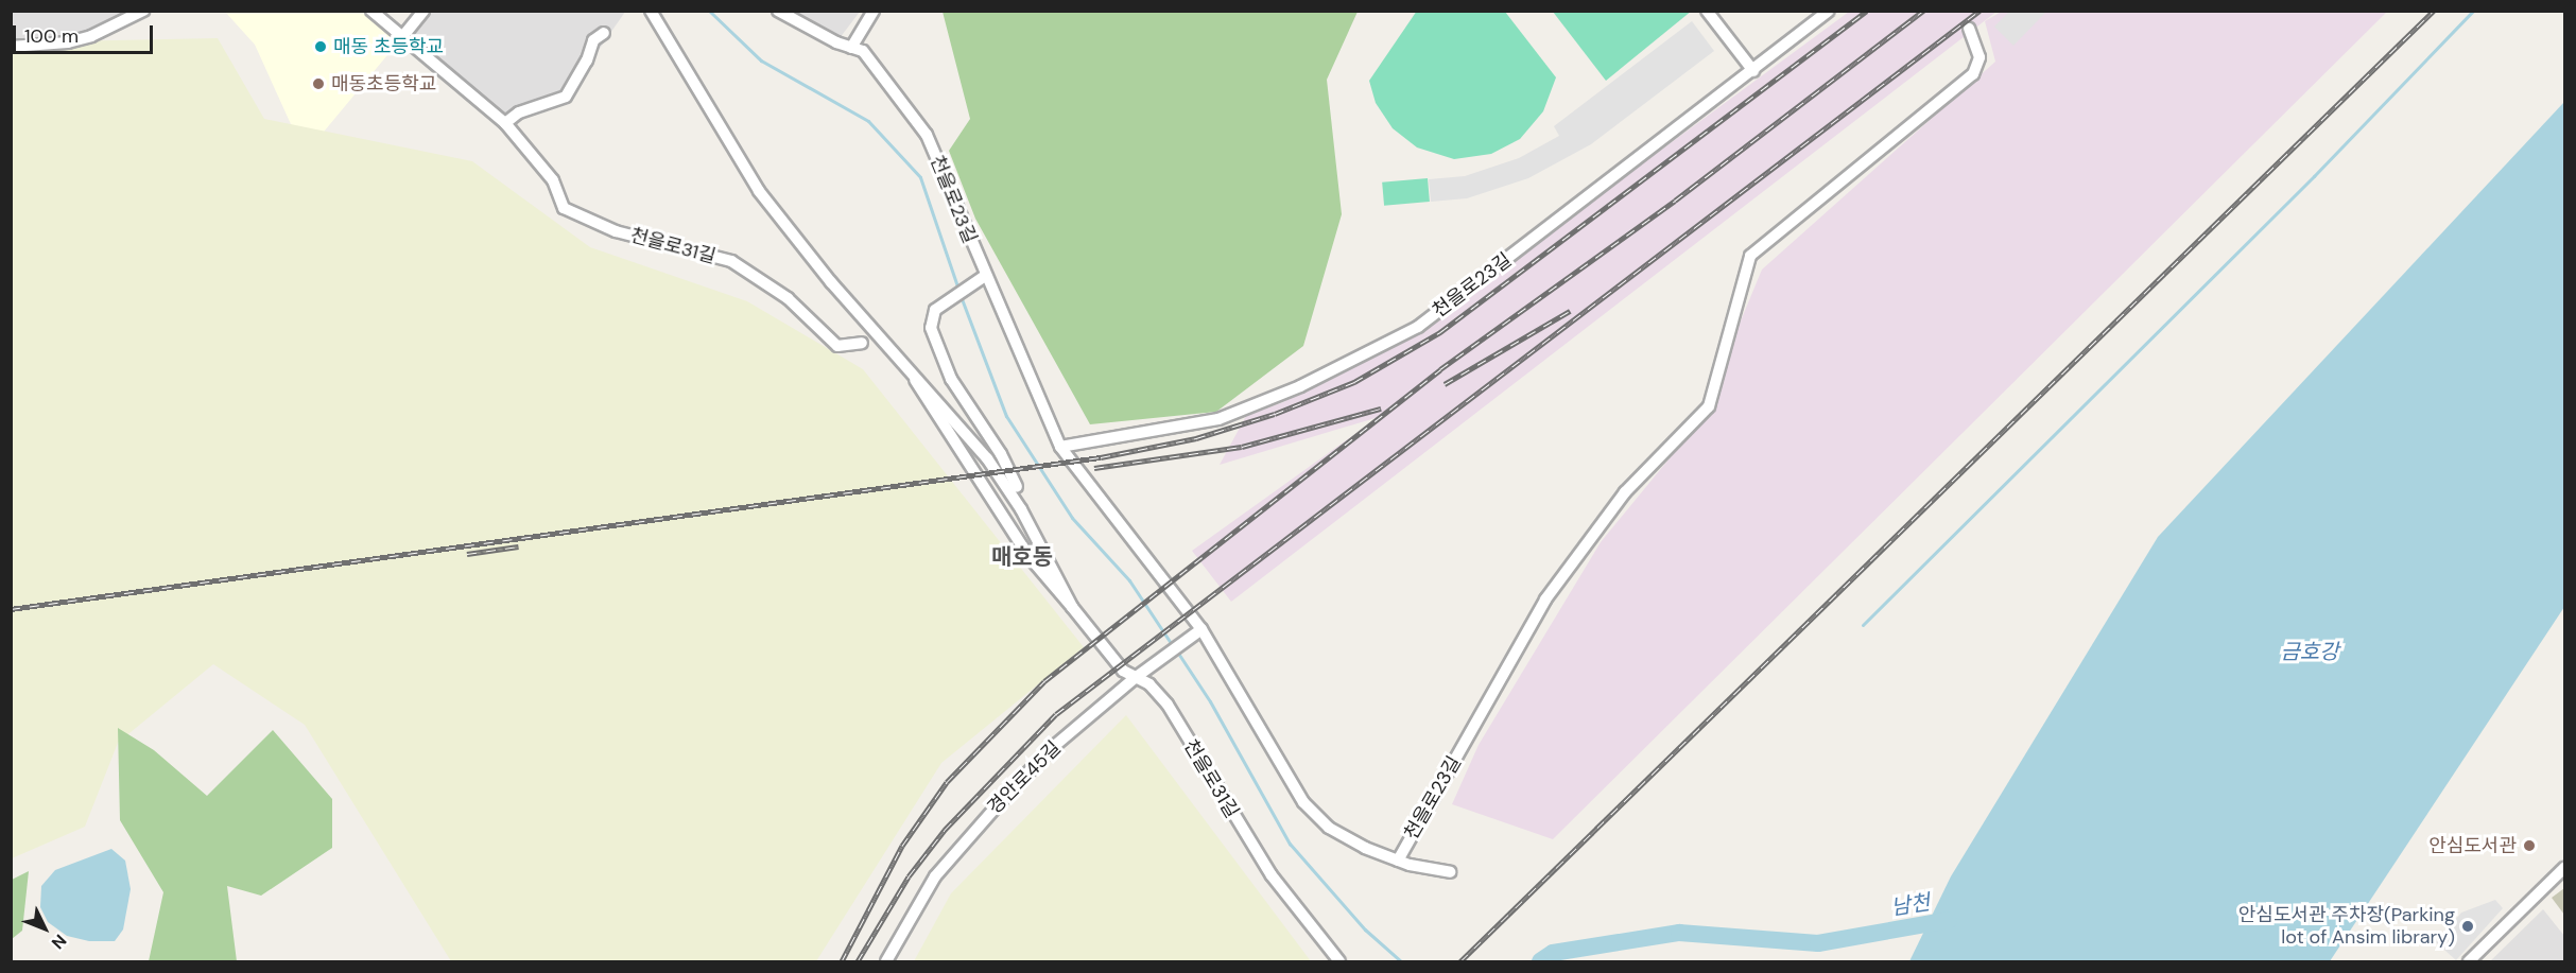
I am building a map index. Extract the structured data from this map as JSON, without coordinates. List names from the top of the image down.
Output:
{
  "streets": {
    "street": ["천을로23길", "천을로31길", "경안로45길"]
  },
  "crossings": [
    ["천을로23길", "경안로45길"],
    ["천을로31길", "경안로45길"]
  ],
  "districts": ["매호동"],
  "water": ["금호강", "남천"],
  "places": [
    "매동 초등학교",
    "매동초등학교",
    "안심도서관",
    "안심도서관 주차장(Parking lot of Ansim library)"
  ],
  "scale_bar": "100 m",
  "north": "bottom right"
}
